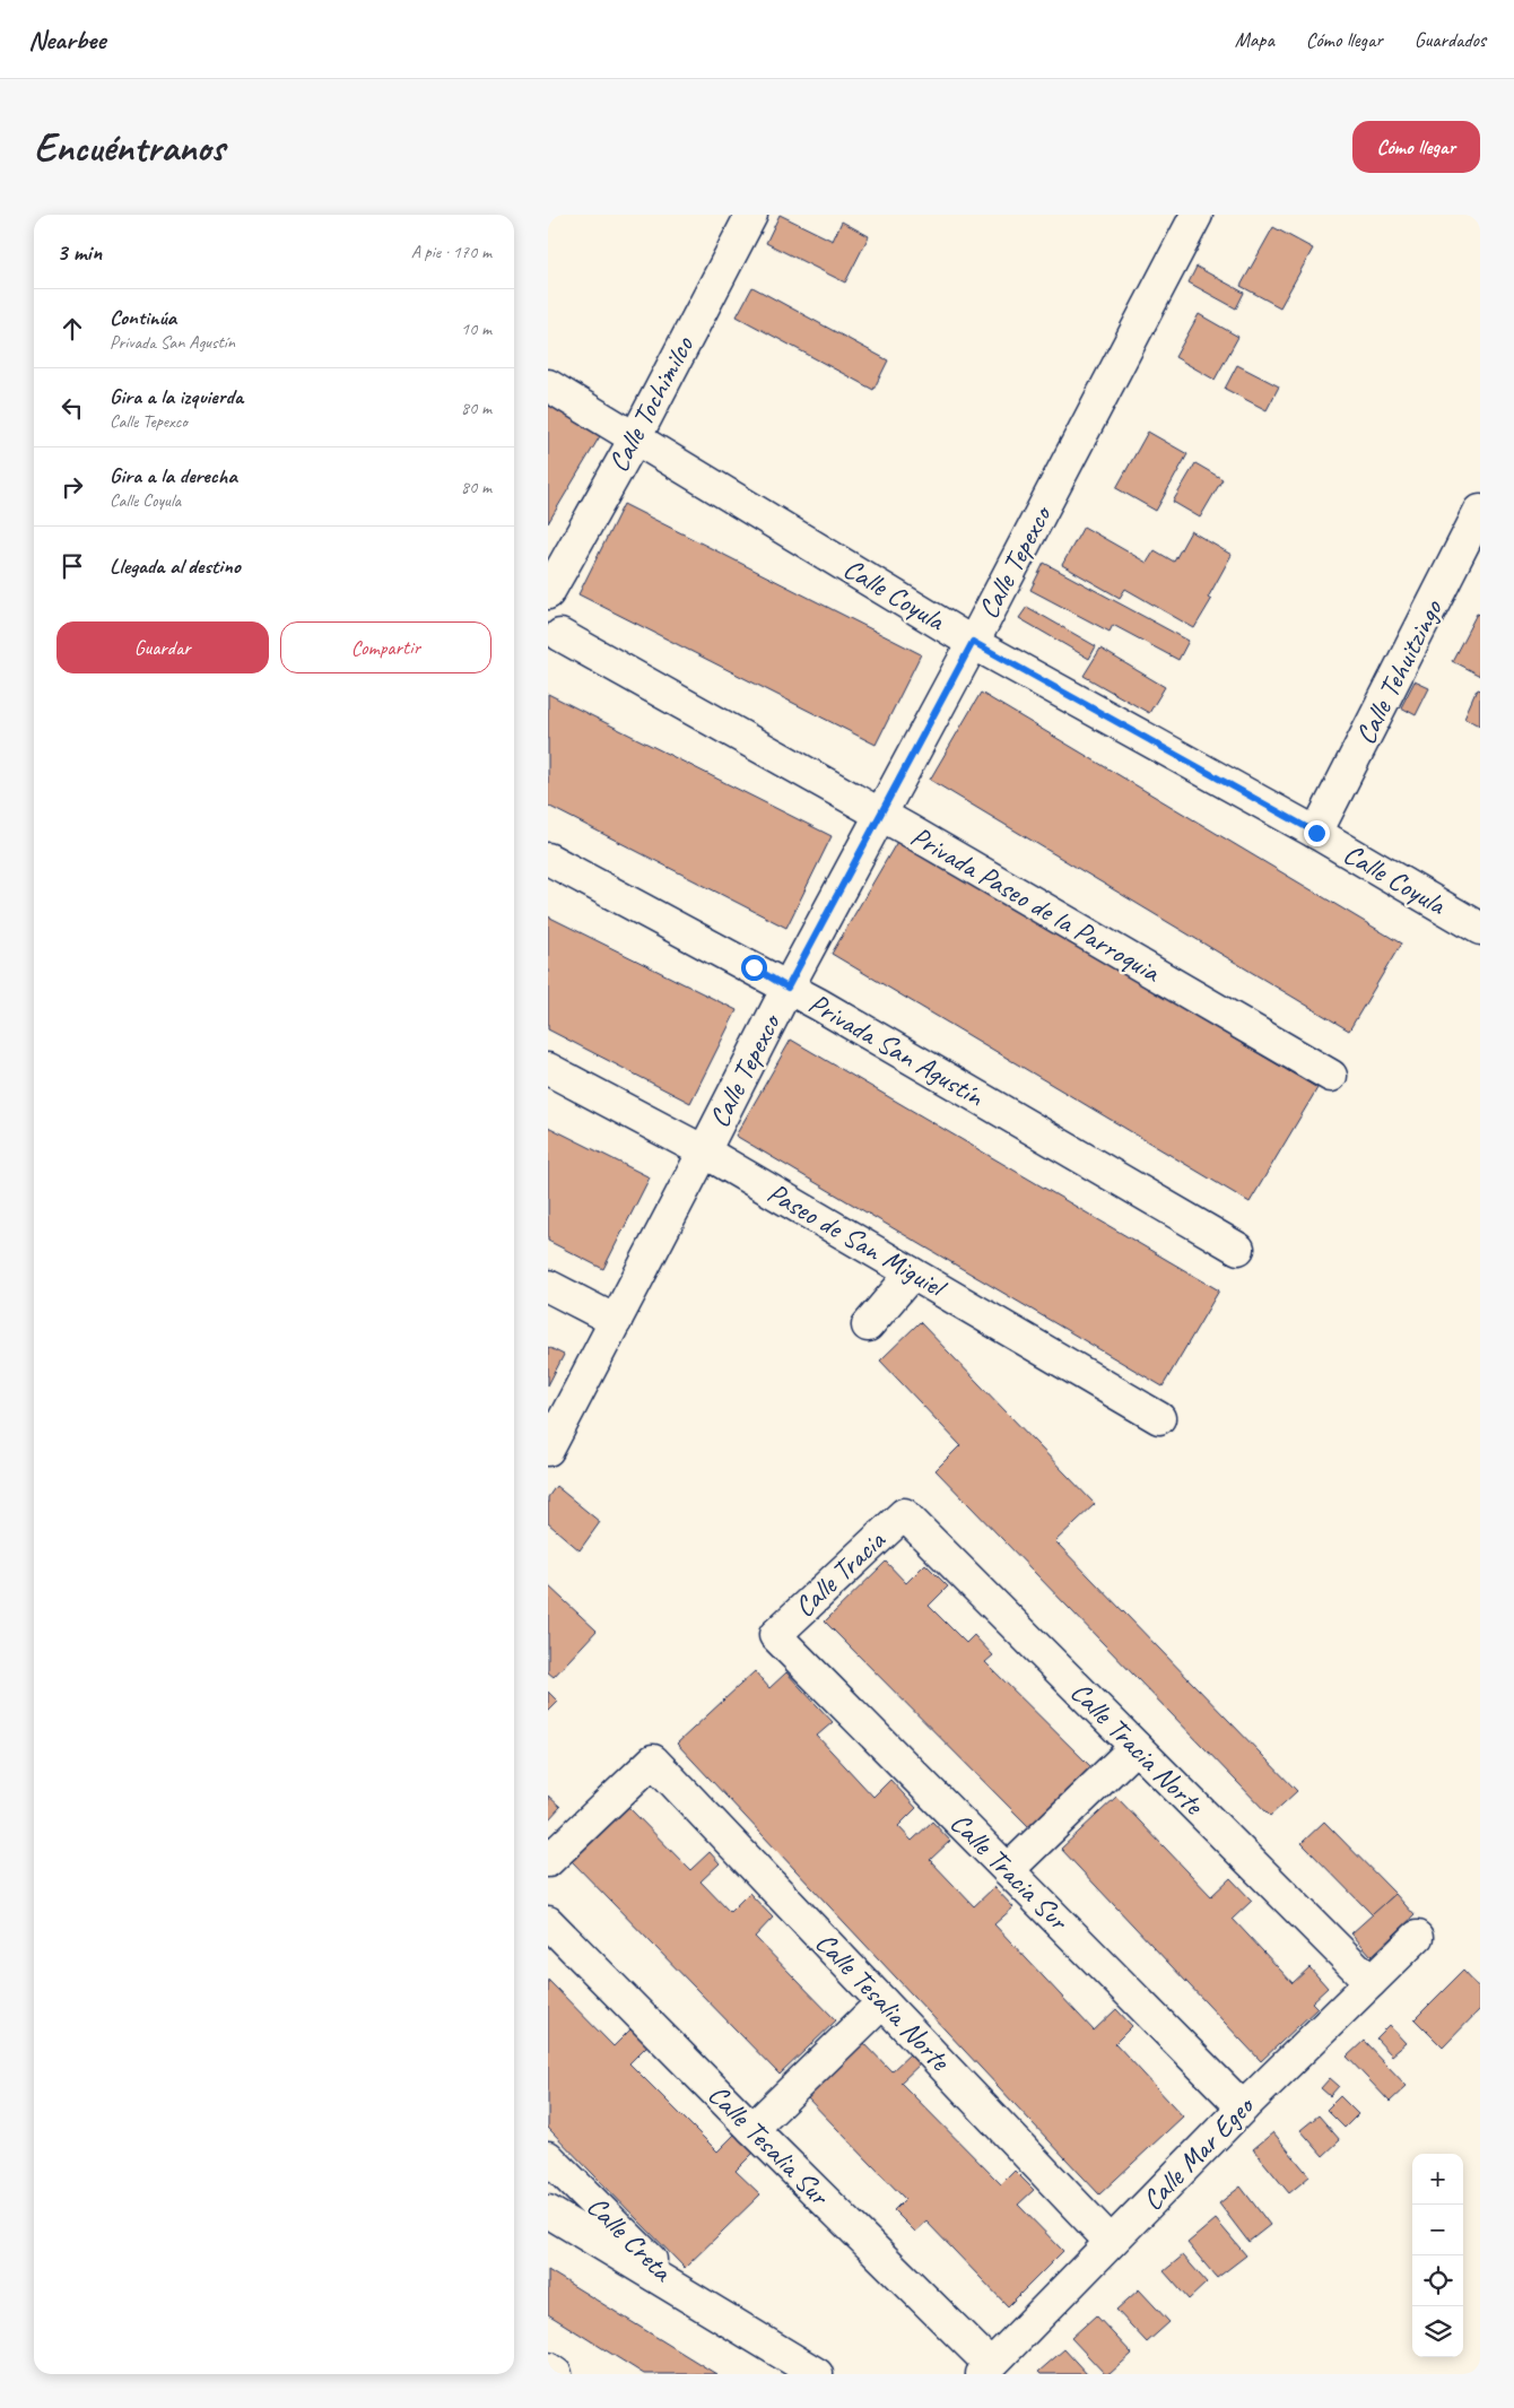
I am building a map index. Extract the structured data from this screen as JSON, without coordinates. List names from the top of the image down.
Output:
{
  "streets": {
    "street": [
      "Calle Tochimilco",
      "Calle Tepexco",
      "Calle Coyula",
      "Calle Tehuitzingo",
      "Privada Paseo de la Parroquia",
      "Privada San Agustín",
      "Paseo de San Miguiel",
      "Calle Tracia",
      "Calle Tracia Norte",
      "Calle Tracia Sur",
      "Calle Tesalia Norte",
      "Calle Tesalia Sur",
      "Calle Mar Egeo",
      "Calle Creta"
    ]
  },
  "crossings": [
    ["Calle Tochimilco", "Calle Coyula"],
    ["Calle Tepexco", "Calle Coyula"],
    ["Calle Tepexco", "Privada Paseo de la Parroquia"],
    ["Calle Tepexco", "Privada San Agustín"],
    ["Calle Tepexco", "Paseo de San Miguiel"],
    ["Calle Coyula", "Calle Tehuitzingo"],
    ["Calle Tracia", "Calle Tracia Norte"],
    ["Calle Tracia", "Calle Tracia Sur"],
    ["Calle Tracia Norte", "Calle Mar Egeo"],
    ["Calle Tracia Sur", "Calle Mar Egeo"],
    ["Calle Tesalia Norte", "Calle Mar Egeo"],
    ["Calle Tesalia Sur", "Calle Mar Egeo"]
  ],
  "page": {
    "header": "Nearbee",
    "nav": ["Mapa", "Cómo llegar", "Guardados"],
    "buttons": [
      "Cómo llegar",
      ["Guardar", "Compartir"]
    ],
    "title": "Encuéntranos",
    "heading": ["3 min", "A pie · 170 m"],
    "list": [
      ["Continúa", "Privada San Agustín", "10 m"],
      ["Gira a la izquierda", "Calle Tepexco", "80 m"],
      ["Gira a la derecha", "Calle Coyula", "80 m"],
      "Llegada al destino"
    ],
    "map_buttons": ["+", "−"]
  }
}
